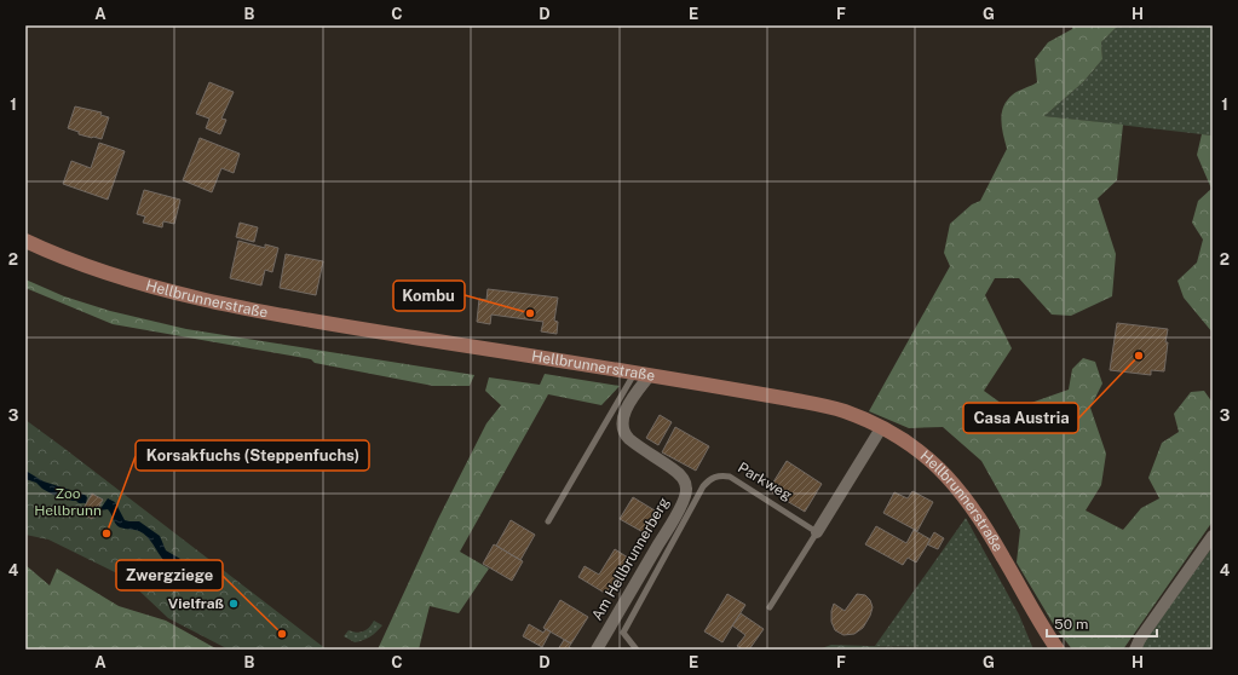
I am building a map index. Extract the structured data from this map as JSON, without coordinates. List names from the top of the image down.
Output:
{
  "streets": {
    "street": ["Hellbrunnerstraße", "Am Hellbrunnerberg"],
    "lane": ["Parkweg"]
  },
  "crossings": [
    ["Hellbrunnerstraße", "Am Hellbrunnerberg"]
  ],
  "parks": ["Zoo Hellbrunn"],
  "places": [
    "Kombu",
    "Casa Austria",
    "Korsakfuchs (Steppenfuchs)",
    "Vielfraß",
    "Zwergziege"
  ],
  "scale_bar": "50 m",
  "grid": {
    "columns": [
      "A",
      "B",
      "C",
      "D",
      "E",
      "F",
      "G",
      "H"
    ],
    "rows": [
      "1",
      "2",
      "3",
      "4"
    ]
  }
}
